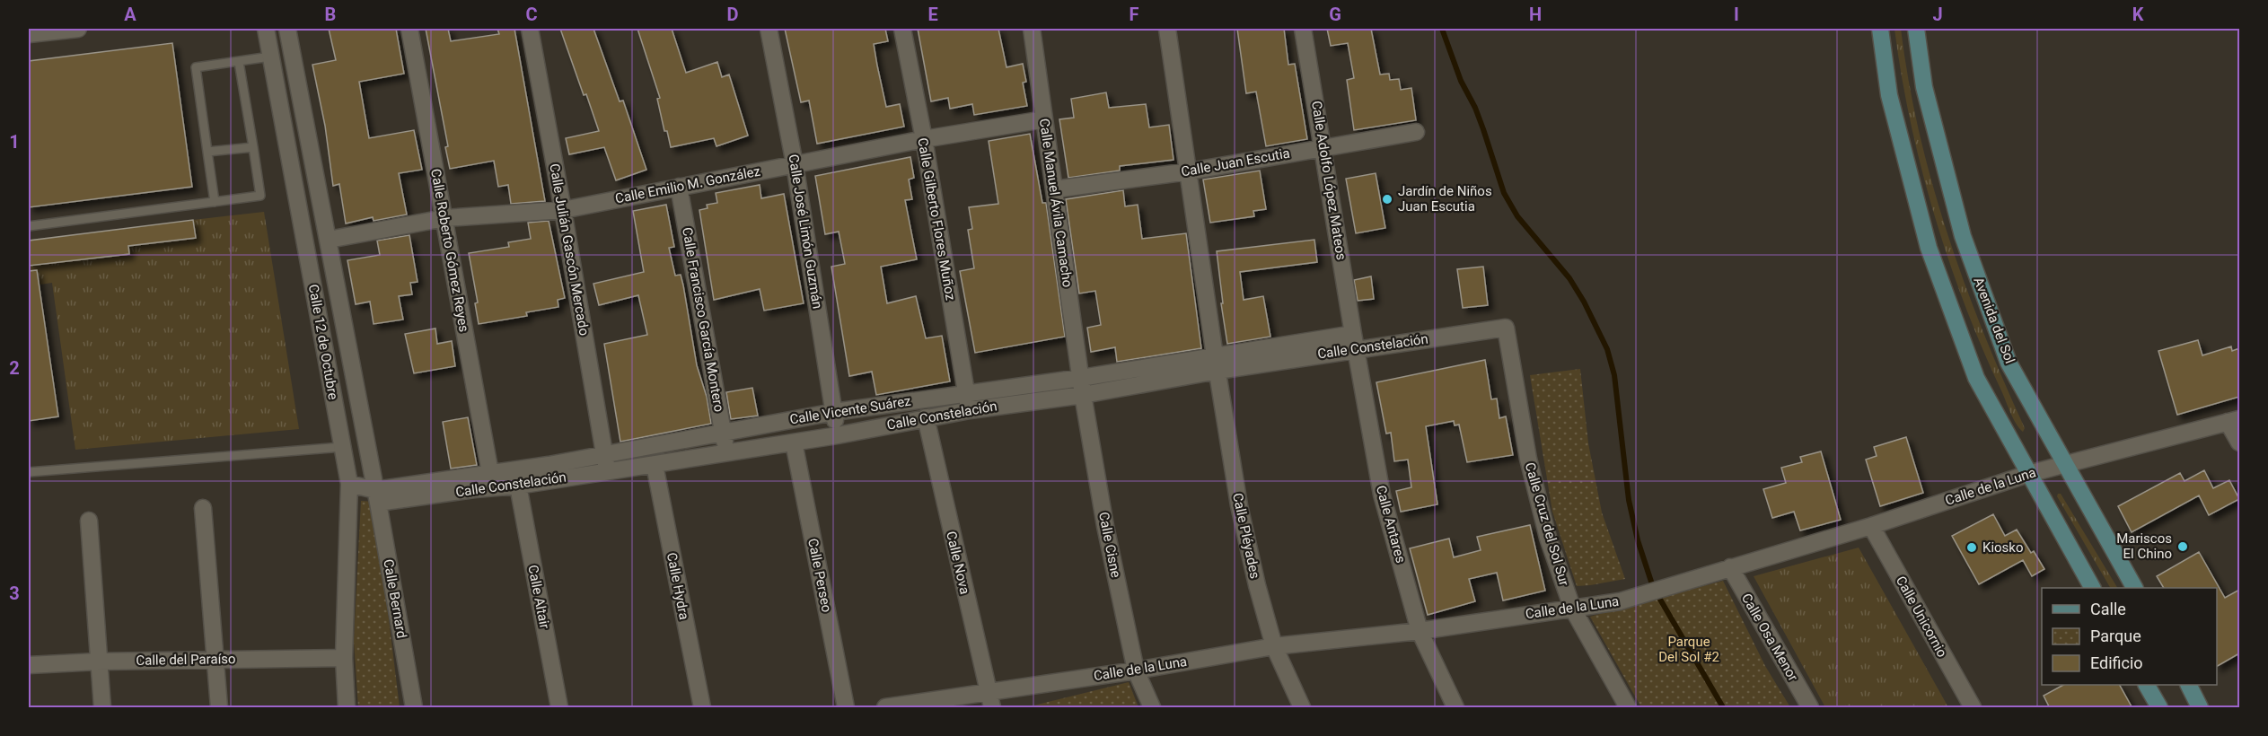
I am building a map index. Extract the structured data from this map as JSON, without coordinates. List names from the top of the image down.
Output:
{
  "streets": {
    "street": [
      "Calle Juan Escutia",
      "Calle Adolfo López Mateos",
      "Calle Emilio M. González",
      "Calle Manuel Ávila Camacho",
      "Calle Gilberto Flores Muñoz",
      "Calle José Limón Guzmán",
      "Calle Julián Gascón Mercado",
      "Calle Roberto Gómez Reyes",
      "Calle Francisco García Montero",
      "Avenida del Sol",
      "Calle 12 de Octubre",
      "Calle Constelación",
      "Calle Vicente Suárez",
      "Calle de la Luna",
      "Calle Antares",
      "Calle Cruz del Sol Sur",
      "Calle Pléyades",
      "Calle Cisne",
      "Calle Nova",
      "Calle Perseo",
      "Calle Hydra",
      "Calle Altair",
      "Calle Bernard",
      "Calle Unicornio",
      "Calle Osa Menor",
      "Calle del Paraíso"
    ]
  },
  "crossings": [
    ["Calle Juan Escutia", "Calle Adolfo López Mateos"],
    ["Calle Juan Escutia", "Calle Manuel Ávila Camacho"],
    ["Calle Juan Escutia", "Calle Pléyades"],
    ["Calle Adolfo López Mateos", "Calle Constelación"],
    ["Calle Adolfo López Mateos", "Calle Antares"],
    ["Calle Emilio M. González", "Calle Manuel Ávila Camacho"],
    ["Calle Emilio M. González", "Calle Gilberto Flores Muñoz"],
    ["Calle Emilio M. González", "Calle José Limón Guzmán"],
    ["Calle Emilio M. González", "Calle Julián Gascón Mercado"],
    ["Calle Emilio M. González", "Calle Roberto Gómez Reyes"],
    ["Calle Emilio M. González", "Calle Francisco García Montero"],
    ["Calle Emilio M. González", "Calle 12 de Octubre"],
    ["Calle Manuel Ávila Camacho", "Calle Vicente Suárez"],
    ["Calle Manuel Ávila Camacho", "Calle Cisne"],
    ["Calle Gilberto Flores Muñoz", "Calle Constelación"],
    ["Calle Gilberto Flores Muñoz", "Calle Vicente Suárez"],
    ["Calle José Limón Guzmán", "Calle Constelación"],
    ["Calle José Limón Guzmán", "Calle Vicente Suárez"],
    ["Calle Julián Gascón Mercado", "Calle Constelación"],
    ["Calle Julián Gascón Mercado", "Calle Vicente Suárez"],
    ["Calle Roberto Gómez Reyes", "Calle Vicente Suárez"],
    ["Calle Francisco García Montero", "Calle Constelación"],
    ["Calle Francisco García Montero", "Calle Vicente Suárez"],
    ["Avenida del Sol", "Calle de la Luna"],
    ["Calle 12 de Octubre", "Calle Vicente Suárez"],
    ["Calle 12 de Octubre", "Calle Bernard"],
    ["Calle 12 de Octubre", "Calle del Paraíso"],
    ["Calle Constelación", "Calle Vicente Suárez"],
    ["Calle Constelación", "Calle Antares"],
    ["Calle Constelación", "Calle Cruz del Sol Sur"],
    ["Calle Constelación", "Calle Pléyades"],
    ["Calle Constelación", "Calle Cisne"],
    ["Calle Constelación", "Calle Nova"],
    ["Calle Constelación", "Calle Perseo"],
    ["Calle Constelación", "Calle Hydra"],
    ["Calle Constelación", "Calle Altair"],
    ["Calle Vicente Suárez", "Calle Pléyades"],
    ["Calle Vicente Suárez", "Calle Cisne"],
    ["Calle Vicente Suárez", "Calle Bernard"],
    ["Calle de la Luna", "Calle Antares"],
    ["Calle de la Luna", "Calle Cruz del Sol Sur"],
    ["Calle de la Luna", "Calle Pléyades"],
    ["Calle de la Luna", "Calle Cisne"],
    ["Calle de la Luna", "Calle Nova"],
    ["Calle de la Luna", "Calle Unicornio"],
    ["Calle de la Luna", "Calle Osa Menor"]
  ],
  "parks": ["Parque Del Sol #2"],
  "places": ["Jardín de Niños Juan Escutia", "Mariscos El Chino", "Kiosko"],
  "legend": ["Calle", "Parque", "Edificio"],
  "grid": {
    "columns": [
      "A",
      "B",
      "C",
      "D",
      "E",
      "F",
      "G",
      "H",
      "I",
      "J",
      "K"
    ],
    "rows": ["1", "2", "3"]
  }
}
